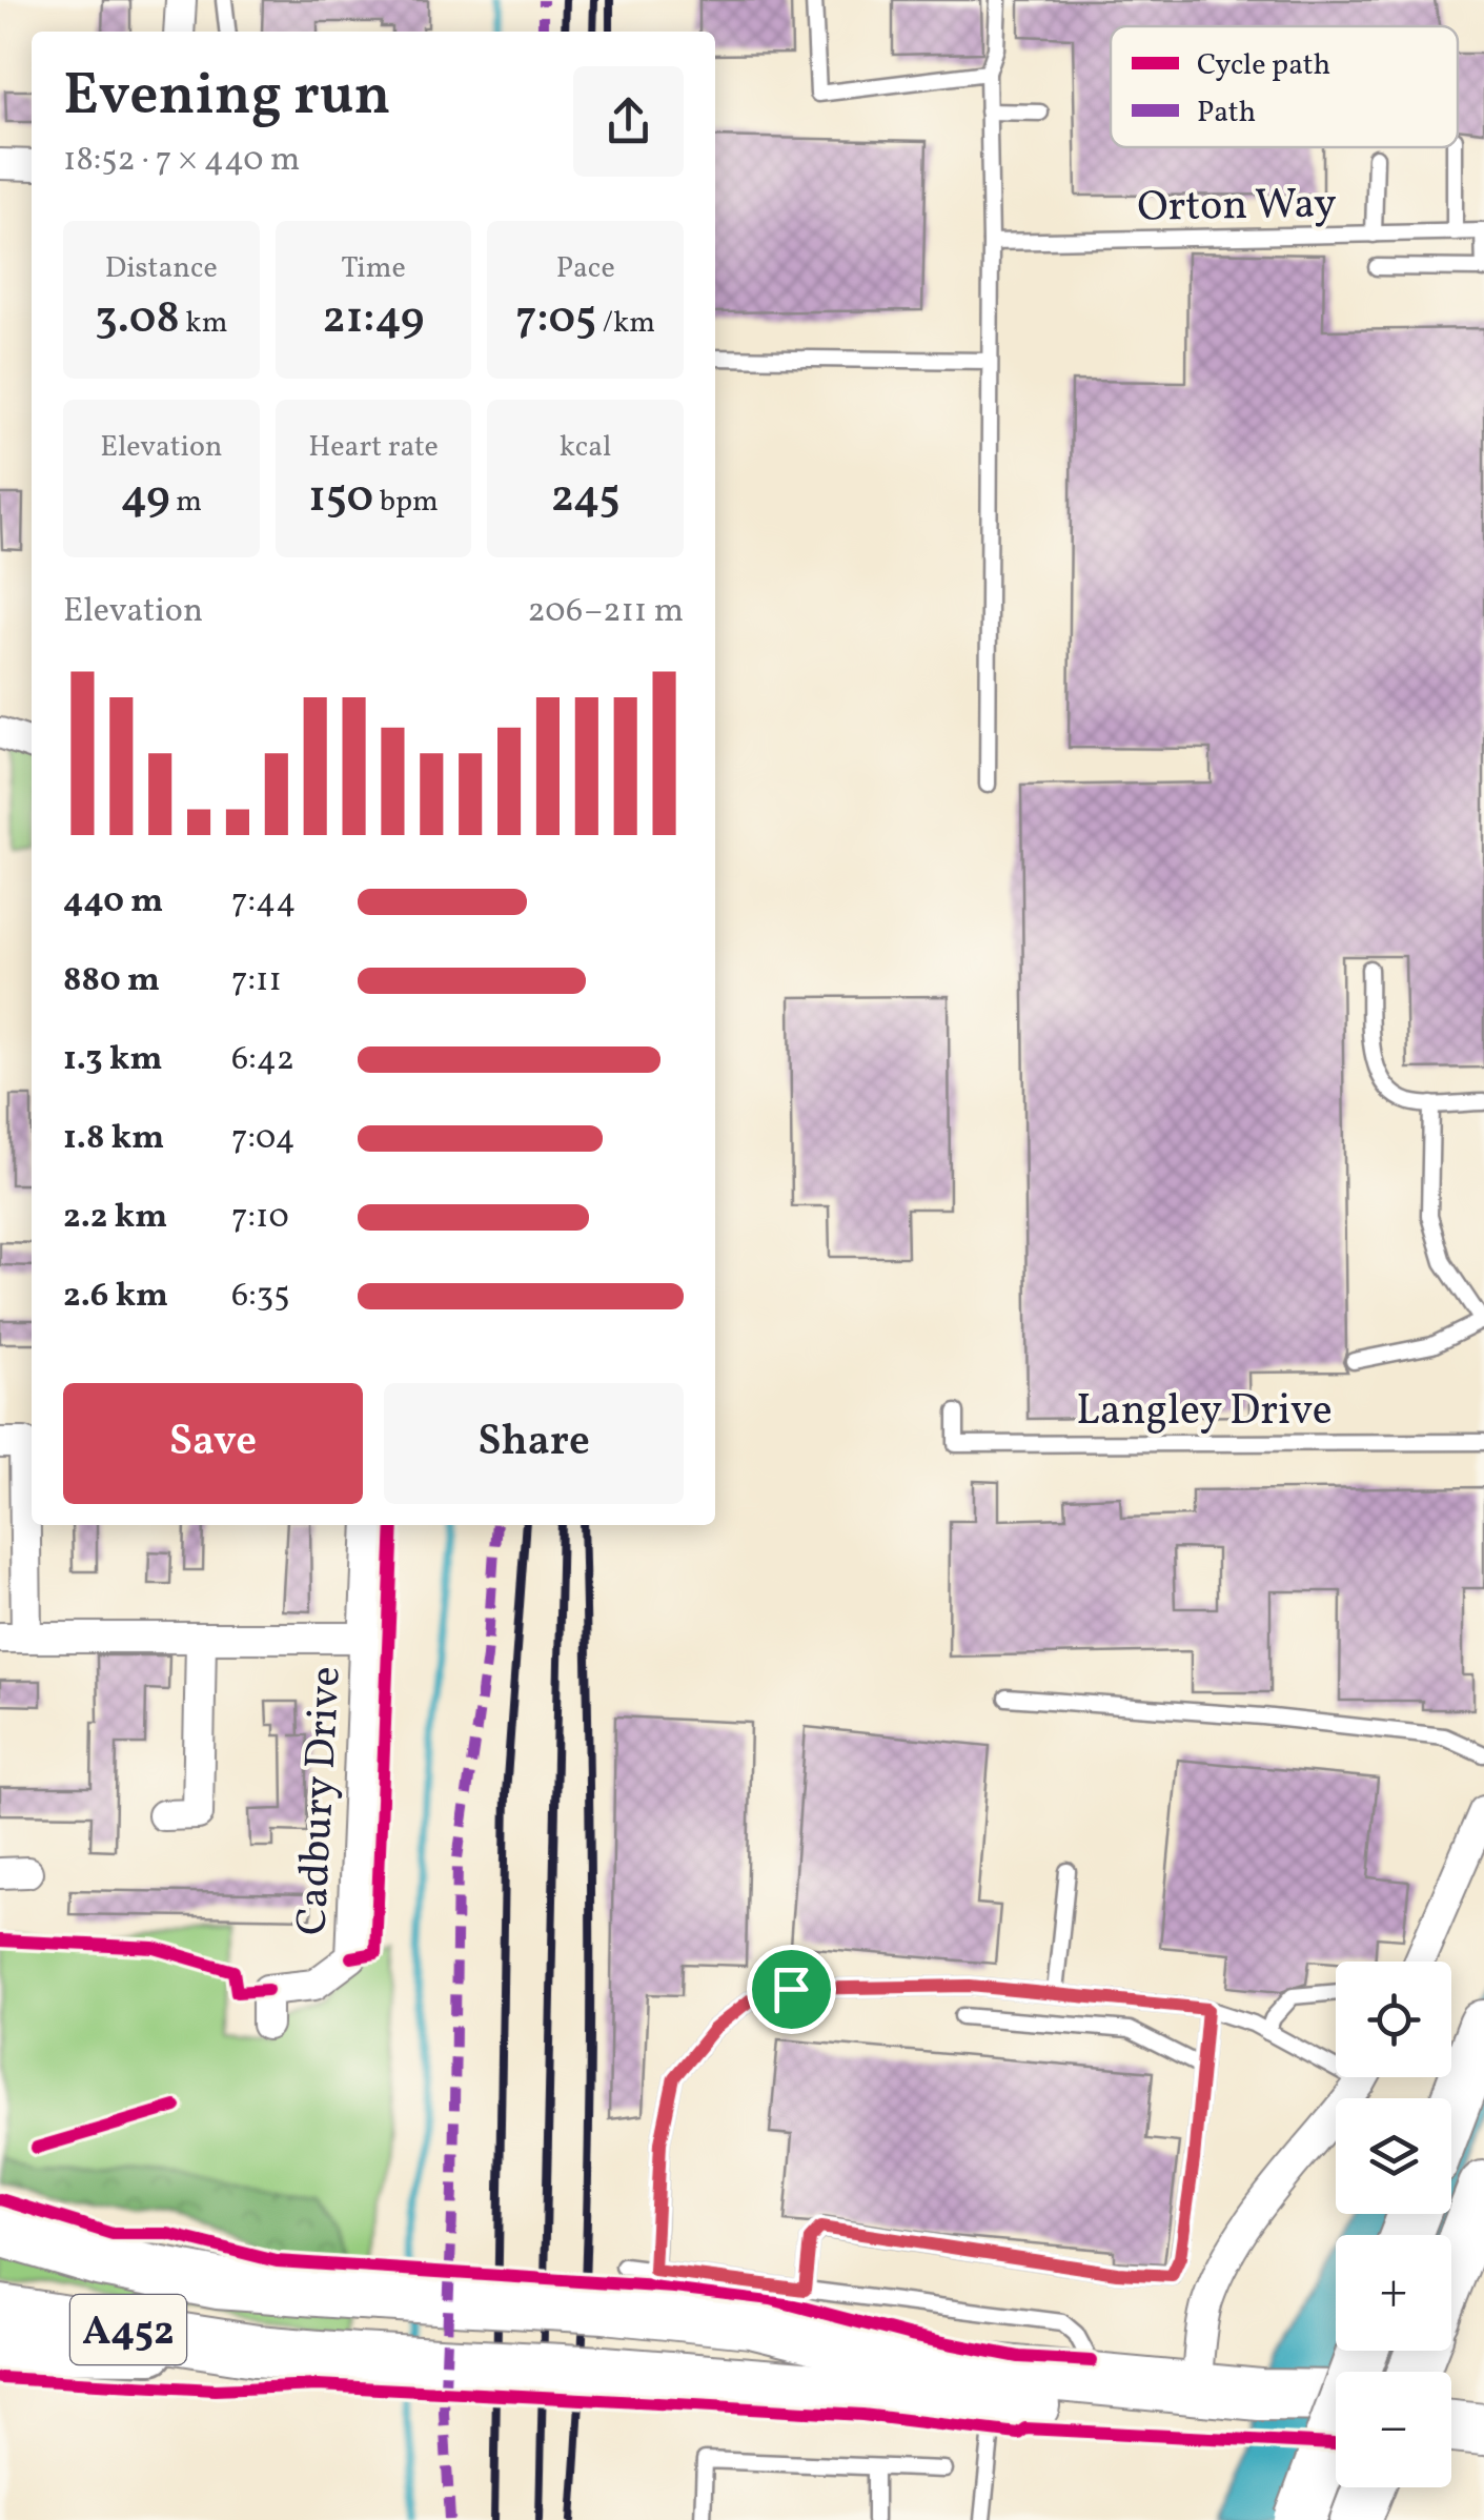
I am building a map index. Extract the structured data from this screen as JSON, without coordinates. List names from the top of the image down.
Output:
{
  "streets": {
    "highway": ["A452"],
    "street": ["Cadbury Drive"],
    "lane": ["Orton Way", "Langley Drive"]
  },
  "legend": ["Cycle path", "Path"],
  "page": {
    "heading": ["Evening run", "18:52 · 7 × 440 m"],
    "stats": [
      ["Distance", "3.08 km"],
      ["Time", "21:49"],
      ["Pace", "7:05 /km"],
      ["Elevation", "49 m"],
      ["Heart rate", "150 bpm"],
      ["kcal", "245"]
    ],
    "chart": ["Elevation", "206–211 m"],
    "list": [
      {
        "name": "440 m",
        "note": "7:44"
      },
      {
        "name": "880 m",
        "note": "7:11"
      },
      {
        "name": "1.3 km",
        "note": "6:42"
      },
      {
        "name": "1.8 km",
        "note": "7:04"
      },
      {
        "name": "2.2 km",
        "note": "7:10"
      },
      {
        "name": "2.6 km",
        "note": "6:35"
      }
    ],
    "buttons": ["Save", "Share"],
    "map_buttons": ["+", "−"]
  }
}
